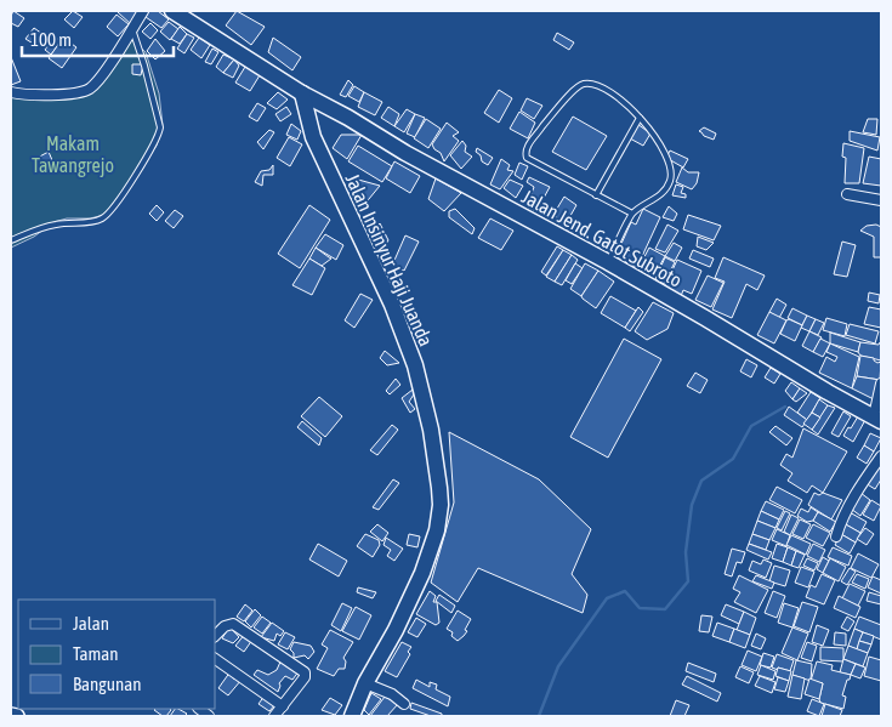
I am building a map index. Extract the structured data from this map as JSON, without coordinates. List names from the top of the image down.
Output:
{
  "streets": {
    "main road": ["Jalan Jend. Gatot Subroto", "Jalan Insinyur Haji Juanda"]
  },
  "crossings": [
    ["Jalan Jend. Gatot Subroto", "Jalan Insinyur Haji Juanda"]
  ],
  "parks": ["Makam Tawangrejo"],
  "legend": ["Jalan", "Taman", "Bangunan"],
  "scale_bar": "100 m"
}
